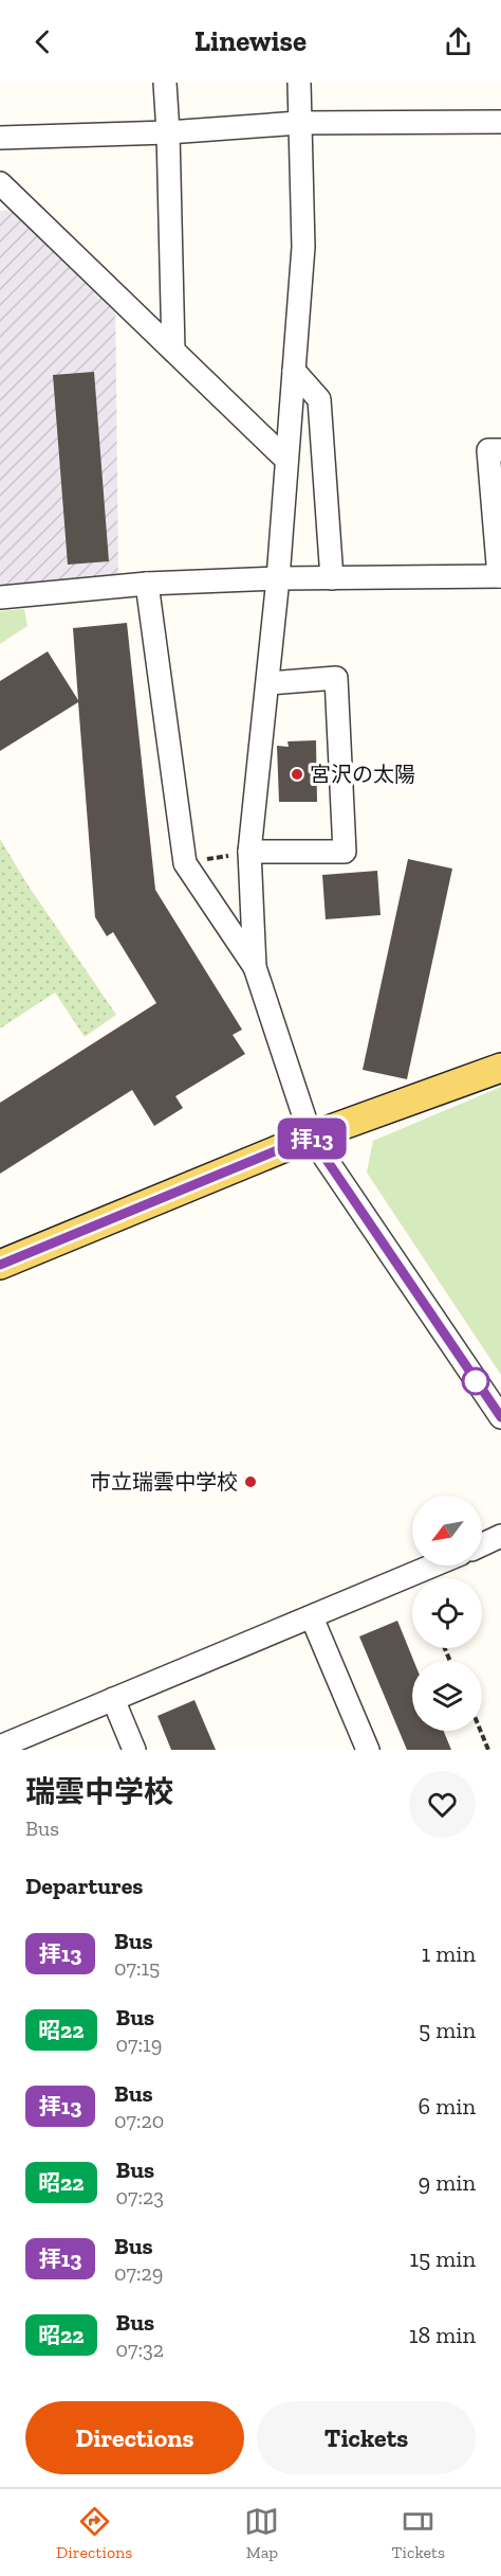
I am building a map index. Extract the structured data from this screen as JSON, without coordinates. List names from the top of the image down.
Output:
{
  "places": ["宮沢の太陽", "市立瑞雲中学校"],
  "lines": ["bus line 拝13"],
  "north": "bottom left",
  "page": {
    "header": "Linewise",
    "on_map": "拝13",
    "heading": [
      ["瑞雲中学校", "Bus"],
      "Departures"
    ],
    "list": [
      {
        "mark": "拝13",
        "name": "Bus",
        "note": "07:15",
        "value": "1 min"
      },
      {
        "mark": "昭22",
        "name": "Bus",
        "note": "07:19",
        "value": "5 min"
      },
      {
        "mark": "拝13",
        "name": "Bus",
        "note": "07:20",
        "value": "6 min"
      },
      {
        "mark": "昭22",
        "name": "Bus",
        "note": "07:23",
        "value": "9 min"
      },
      {
        "mark": "拝13",
        "name": "Bus",
        "note": "07:29",
        "value": "15 min"
      },
      {
        "mark": "昭22",
        "name": "Bus",
        "note": "07:32",
        "value": "18 min"
      }
    ],
    "buttons": ["Directions", "Tickets"],
    "tabs": ["Directions", "Map", "Tickets"]
  }
}
